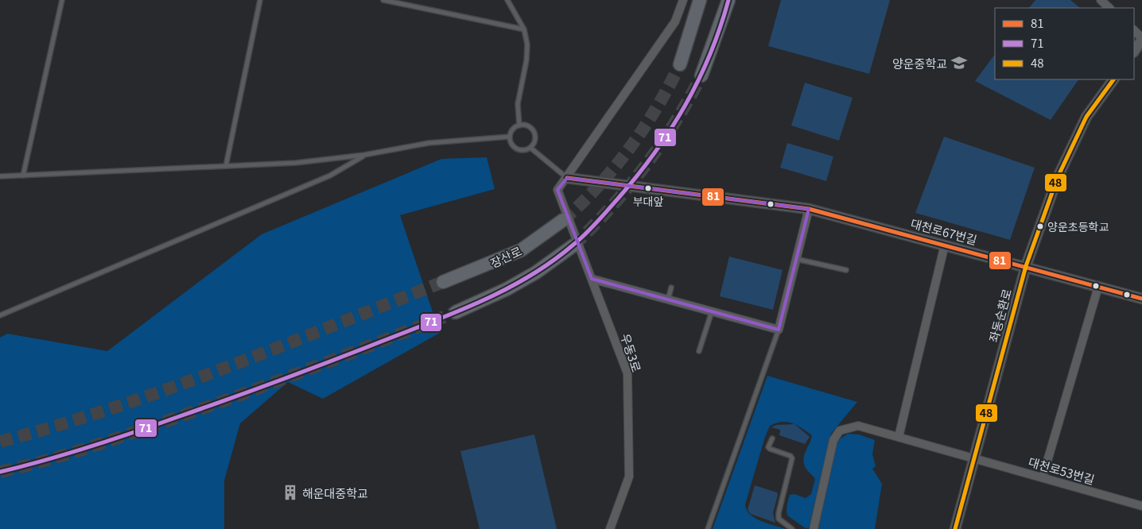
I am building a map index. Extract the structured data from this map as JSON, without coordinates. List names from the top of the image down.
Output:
{
  "streets": {
    "highway": ["장산로"],
    "street": [
      "대천로67번길",
      "좌동순환로",
      "우동3로",
      "대천로53번길"
    ]
  },
  "crossings": [
    ["대천로67번길", "좌동순환로"],
    ["대천로67번길", "우동3로"],
    ["좌동순환로", "대천로53번길"]
  ],
  "places": {
    "school or university": ["양운중학교"],
    "other": ["부대앞", "양운초등학교"],
    "building": ["해운대중학교"]
  },
  "lines": ["transit line 71", "transit line 48", "transit line 81"],
  "legend": ["81", "71", "48"]
}
